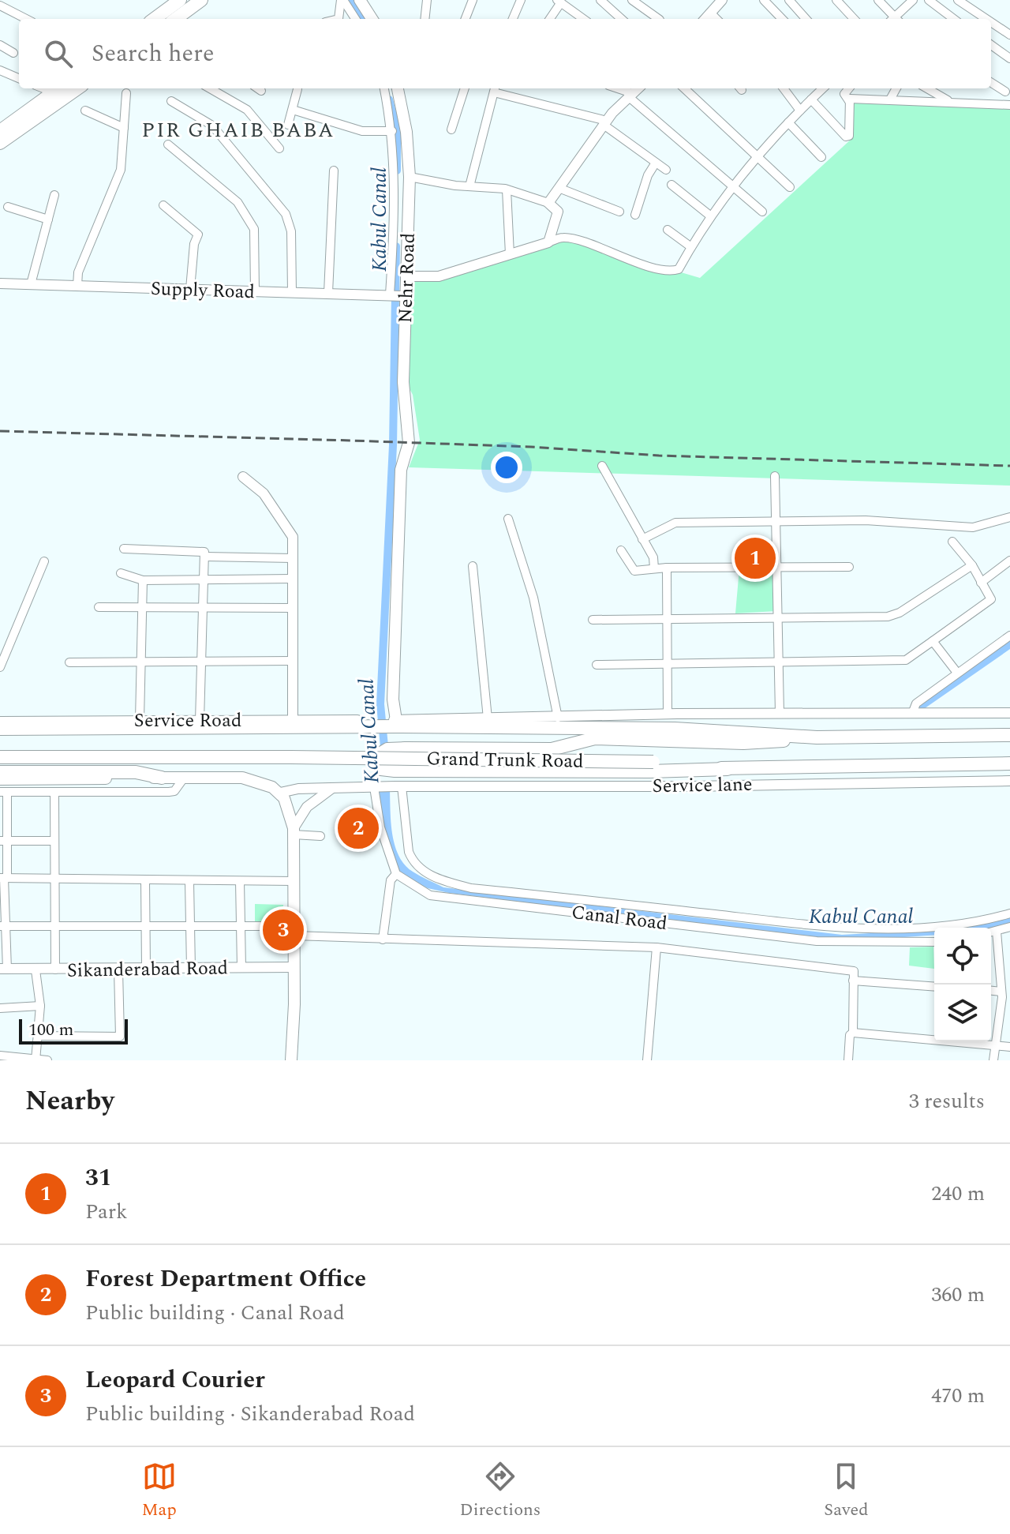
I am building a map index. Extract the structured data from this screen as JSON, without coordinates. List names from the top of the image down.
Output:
{
  "streets": {
    "main road": ["Nehr Road", "Grand Trunk Road"],
    "street": [
      "Supply Road",
      "Service Road",
      "Service lane",
      "Canal Road",
      "Sikanderabad Road"
    ]
  },
  "crossings": [
    ["Nehr Road", "Supply Road"],
    ["Nehr Road", "Grand Trunk Road"],
    ["Service Road", "Grand Trunk Road"]
  ],
  "districts": ["PIR GHAIB BABA"],
  "water": ["Kabul Canal"],
  "scale_bar": "100 m",
  "page": {
    "search": "Search here",
    "pins": ["1", "2", "3"],
    "scale": "100 m",
    "heading": ["Nearby", "3 results"],
    "list": [
      {
        "mark": "1",
        "name": "31",
        "note": "Park",
        "value": "240 m"
      },
      {
        "mark": "2",
        "name": "Forest Department Office",
        "note": "Public building · Canal Road",
        "value": "360 m"
      },
      {
        "mark": "3",
        "name": "Leopard Courier",
        "note": "Public building · Sikanderabad Road",
        "value": "470 m"
      }
    ],
    "nav": ["Map", "Directions", "Saved"]
  }
}
